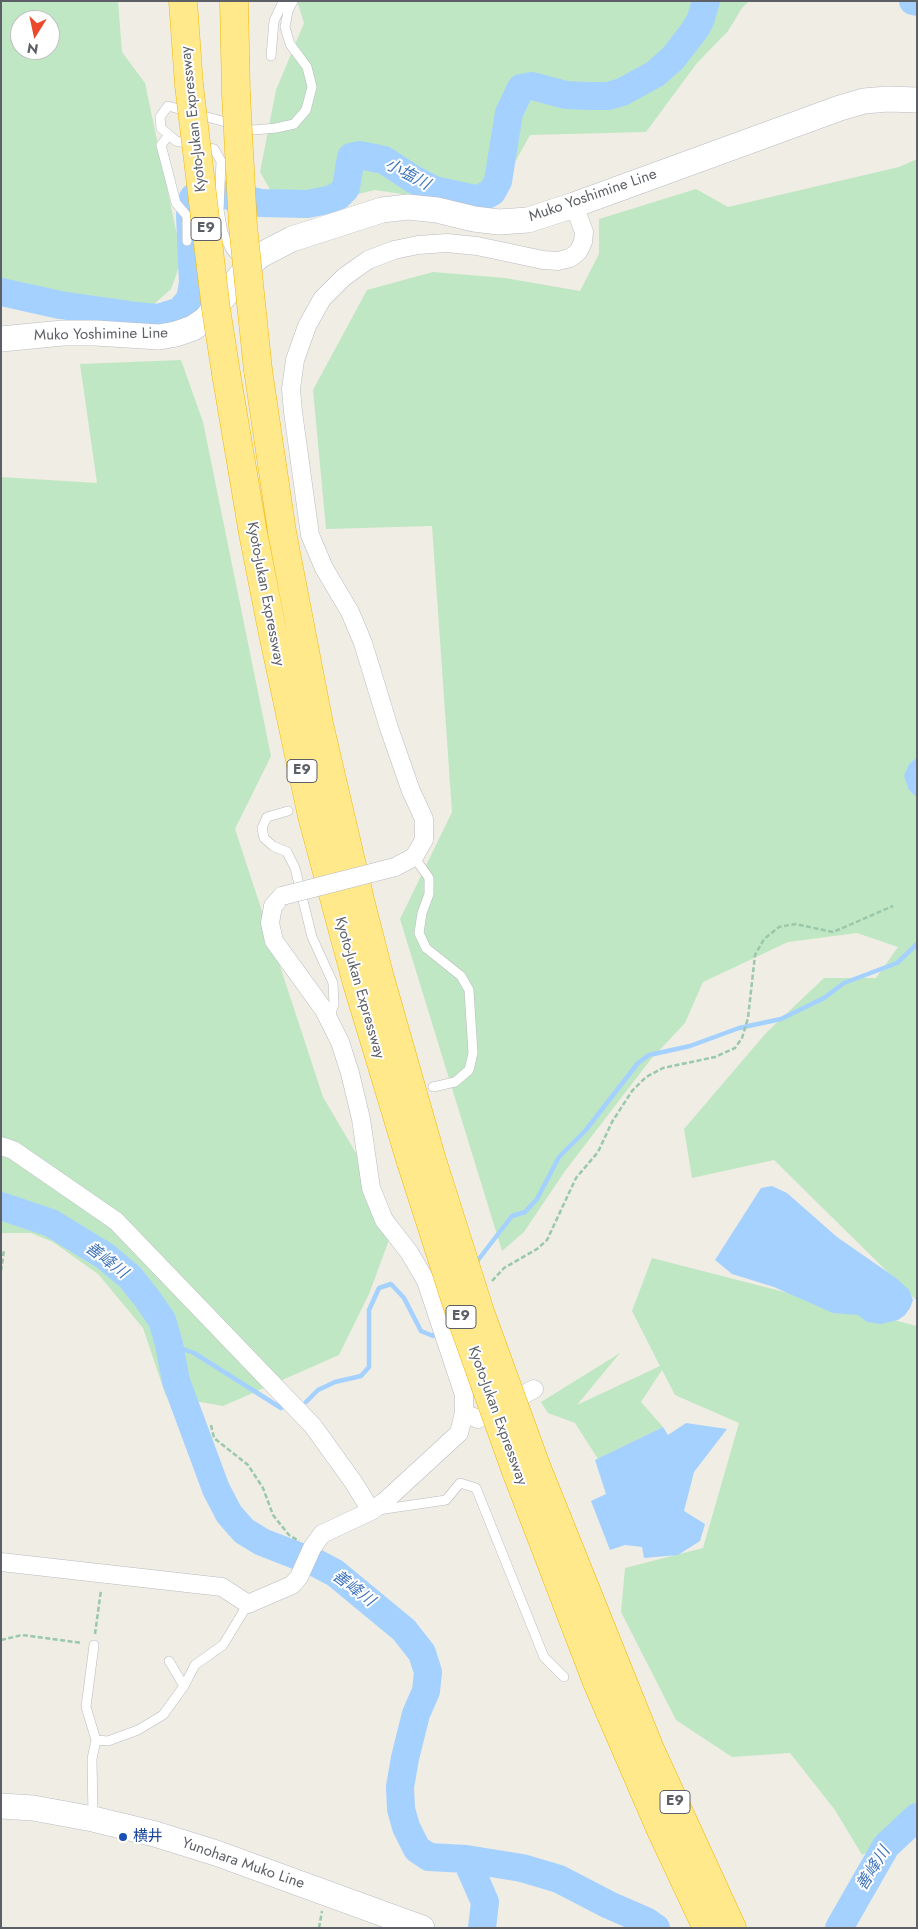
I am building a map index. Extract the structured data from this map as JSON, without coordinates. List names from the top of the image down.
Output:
{
  "streets": {
    "highway": ["Kyoto-Jukan Expressway", "E9"],
    "main road": ["Muko Yoshimine Line", "Yunohara Muko Line"]
  },
  "water": ["小塩川", "善峰川"],
  "places": ["横井"],
  "north": "bottom"
}
